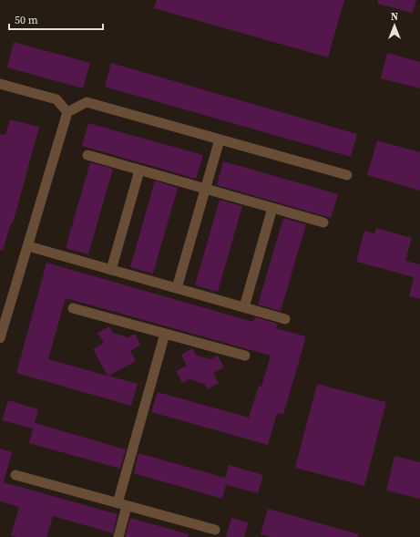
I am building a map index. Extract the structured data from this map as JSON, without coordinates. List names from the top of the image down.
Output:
{
  "scale_bar": "50 m",
  "north": "top"
}
